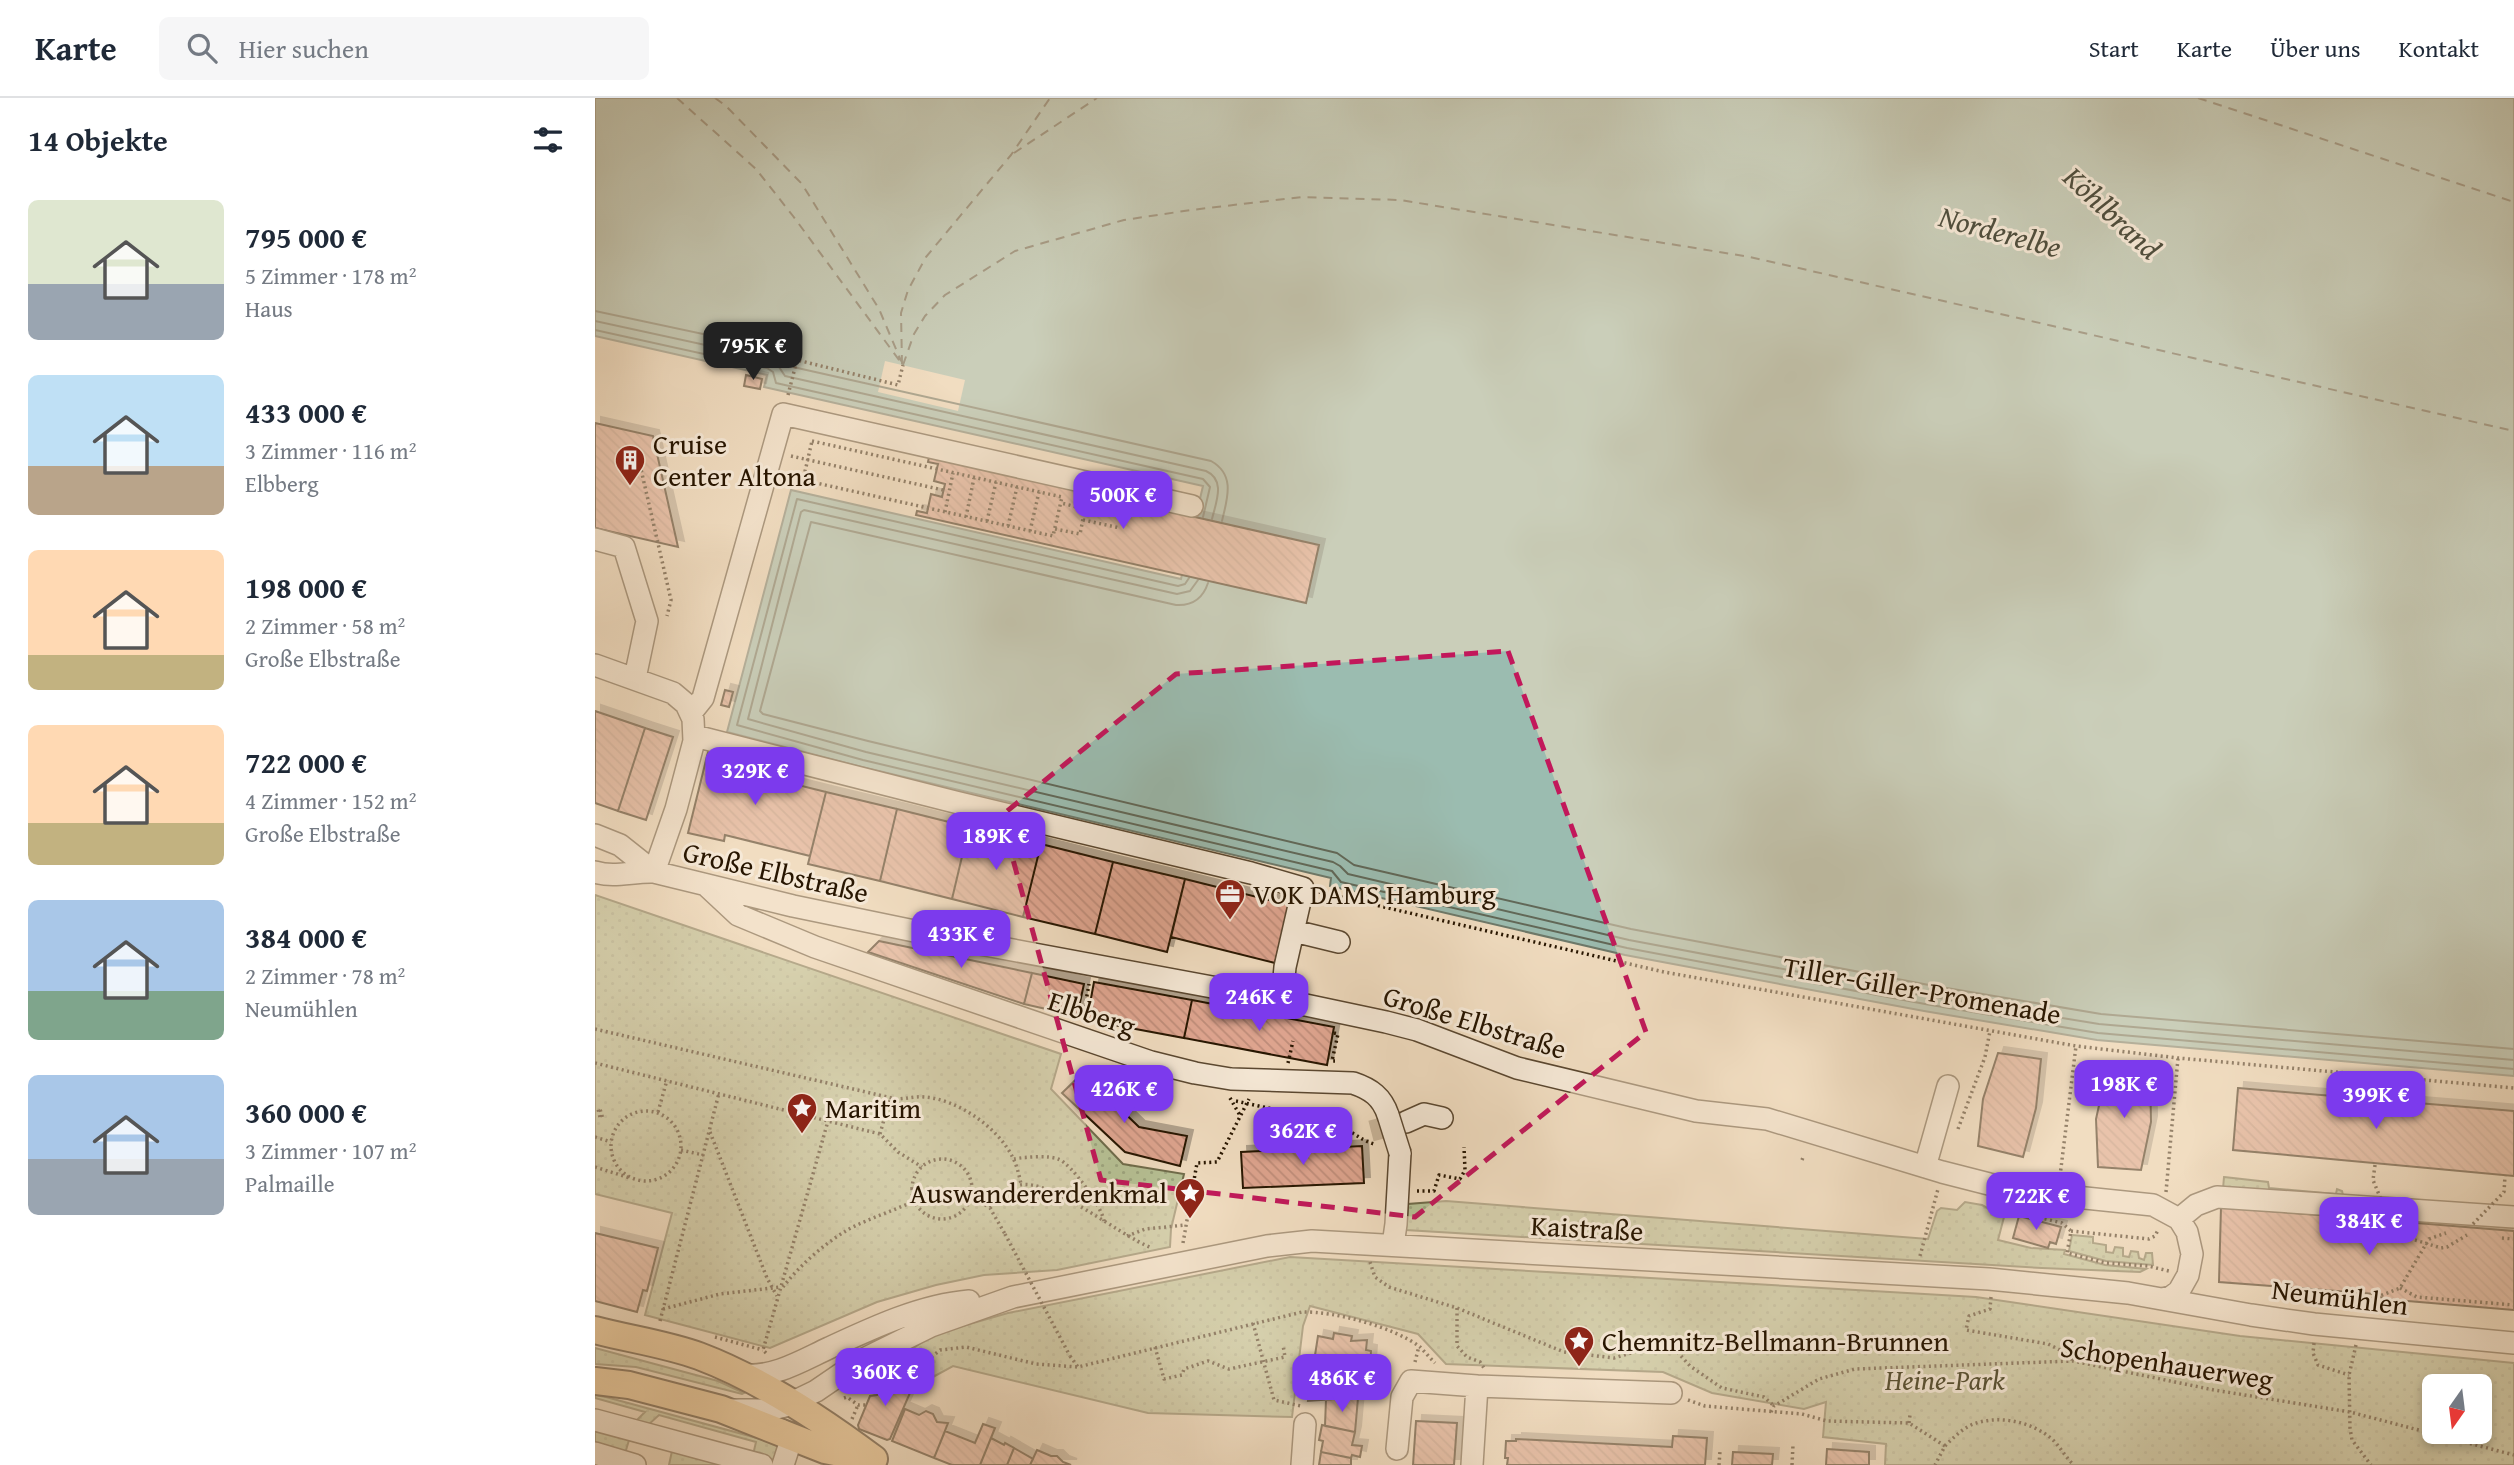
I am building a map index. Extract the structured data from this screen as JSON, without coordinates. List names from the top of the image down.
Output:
{
  "streets": {
    "street": [
      "Große Elbstraße",
      "Elbberg",
      "Kaistraße",
      "Neumühlen"
    ],
    "path": ["Tiller-Giller-Promenade", "Schopenhauerweg"]
  },
  "crossings": [
    ["Große Elbstraße", "Elbberg"],
    ["Elbberg", "Kaistraße"],
    ["Kaistraße", "Neumühlen"]
  ],
  "water": ["Köhlbrand", "Norderelbe"],
  "parks": ["Heine-Park"],
  "places": {
    "building": ["Cruise Center Altona"],
    "office": ["VOK DAMS Hamburg"],
    "place": ["Maritim", "Auswandererdenkmal", "Chemnitz-Bellmann-Brunnen"]
  },
  "north": "bottom",
  "page": {
    "header": "Karte",
    "search": "Hier suchen",
    "nav": [
      "Start",
      "Karte",
      "Über uns",
      "Kontakt"
    ],
    "heading": "14 Objekte",
    "list": [
      {
        "name": "795 000 €",
        "note": "5 Zimmer · 178 m² · Haus"
      },
      {
        "name": "433 000 €",
        "note": "3 Zimmer · 116 m² · Elbberg"
      },
      {
        "name": "198 000 €",
        "note": "2 Zimmer · 58 m² · Große Elbstraße"
      },
      {
        "name": "722 000 €",
        "note": "4 Zimmer · 152 m² · Große Elbstraße"
      },
      {
        "name": "384 000 €",
        "note": "2 Zimmer · 78 m² · Neumühlen"
      },
      {
        "name": "360 000 €",
        "note": "3 Zimmer · 107 m² · Palmaille"
      }
    ],
    "price": [
      "795K €",
      "500K €",
      "329K €",
      "189K €",
      "433K €",
      "246K €",
      "198K €",
      "426K €",
      "399K €",
      "362K €",
      "722K €",
      "384K €",
      "360K €",
      "486K €"
    ]
  }
}
